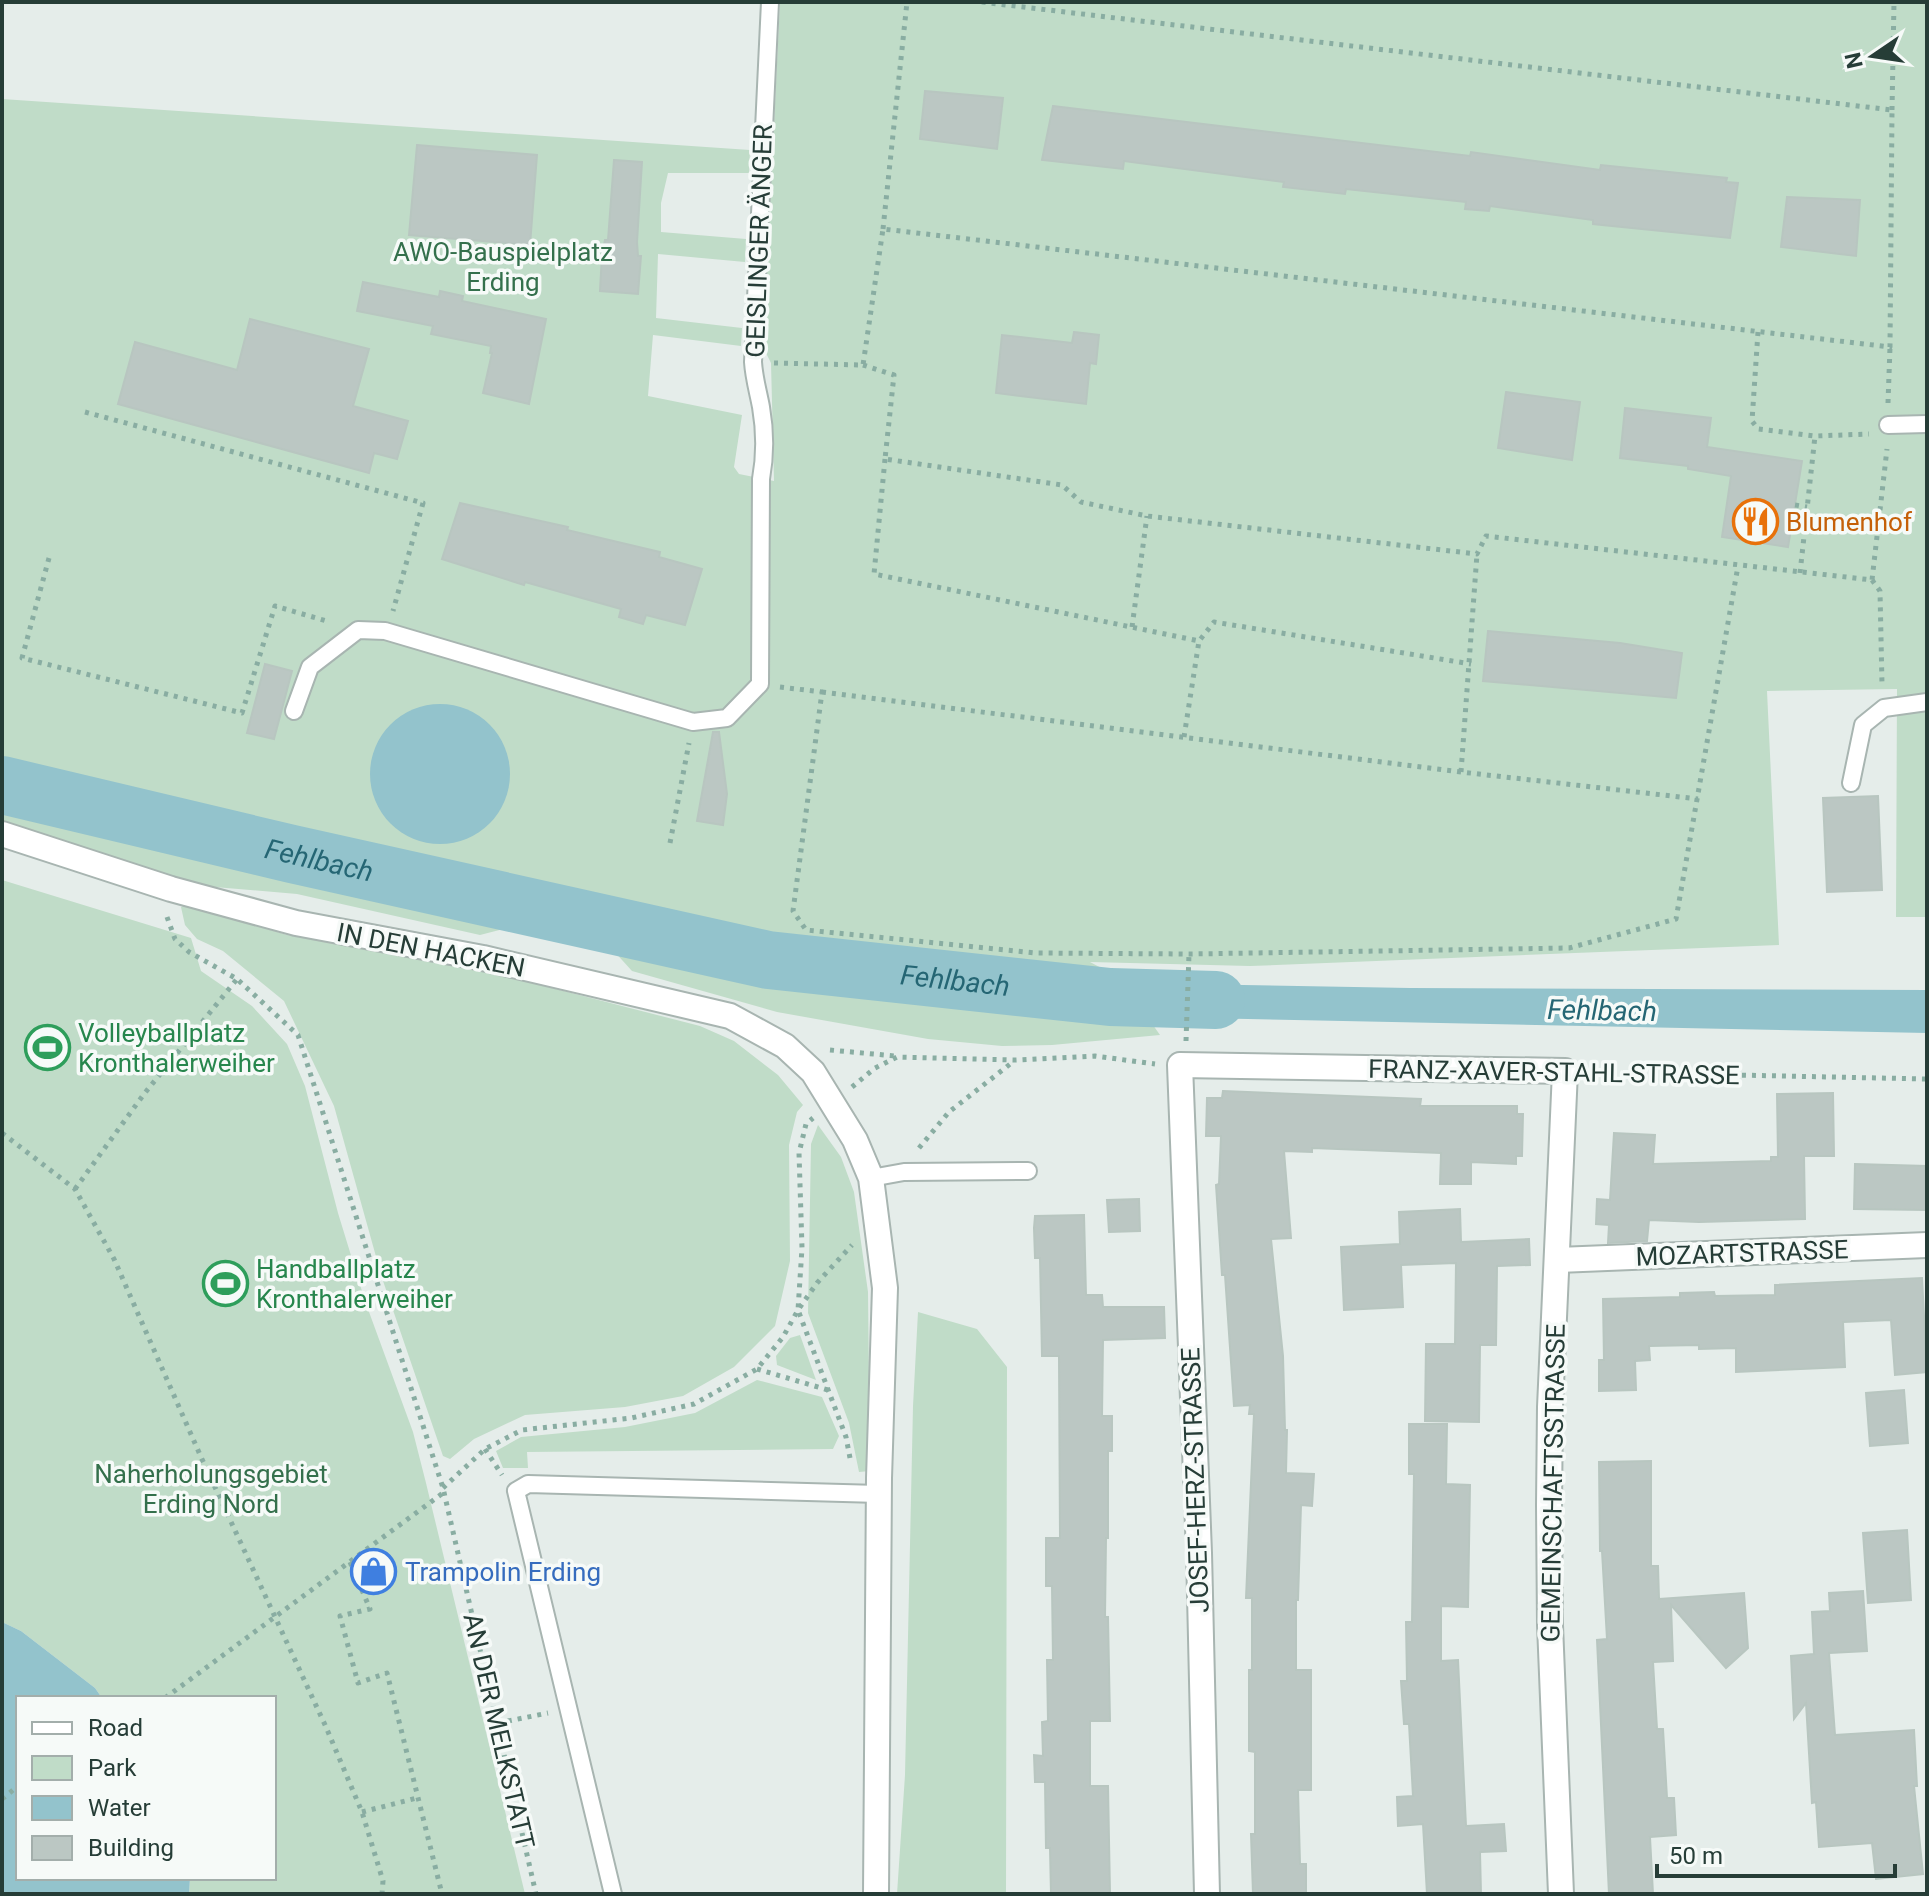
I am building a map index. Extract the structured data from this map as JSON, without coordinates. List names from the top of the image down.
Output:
{
  "streets": {
    "street": [
      "IN DEN HACKEN",
      "FRANZ-XAVER-STAHL-STRASSE",
      "MOZARTSTRASSE",
      "JOSEF-HERZ-STRASSE",
      "GEMEINSCHAFTSSTRASSE"
    ],
    "lane": ["GEISLINGER ÄNGER"],
    "path": ["AN DER MELKSTATT"]
  },
  "crossings": [
    ["IN DEN HACKEN", "AN DER MELKSTATT"],
    ["FRANZ-XAVER-STAHL-STRASSE", "JOSEF-HERZ-STRASSE"],
    ["FRANZ-XAVER-STAHL-STRASSE", "GEMEINSCHAFTSSTRASSE"],
    ["MOZARTSTRASSE", "GEMEINSCHAFTSSTRASSE"]
  ],
  "water": ["Fehlbach"],
  "parks": ["AWO-Bauspielplatz Erding", "Naherholungsgebiet Erding Nord"],
  "places": {
    "restaurant": ["Blumenhof"],
    "sports": ["Volleyballplatz Kronthalerweiher", "Handballplatz Kronthalerweiher"],
    "shop": ["Trampolin Erding"]
  },
  "legend": [
    "Road",
    "Park",
    "Water",
    "Building"
  ],
  "scale_bar": "50 m",
  "north": "left"
}
